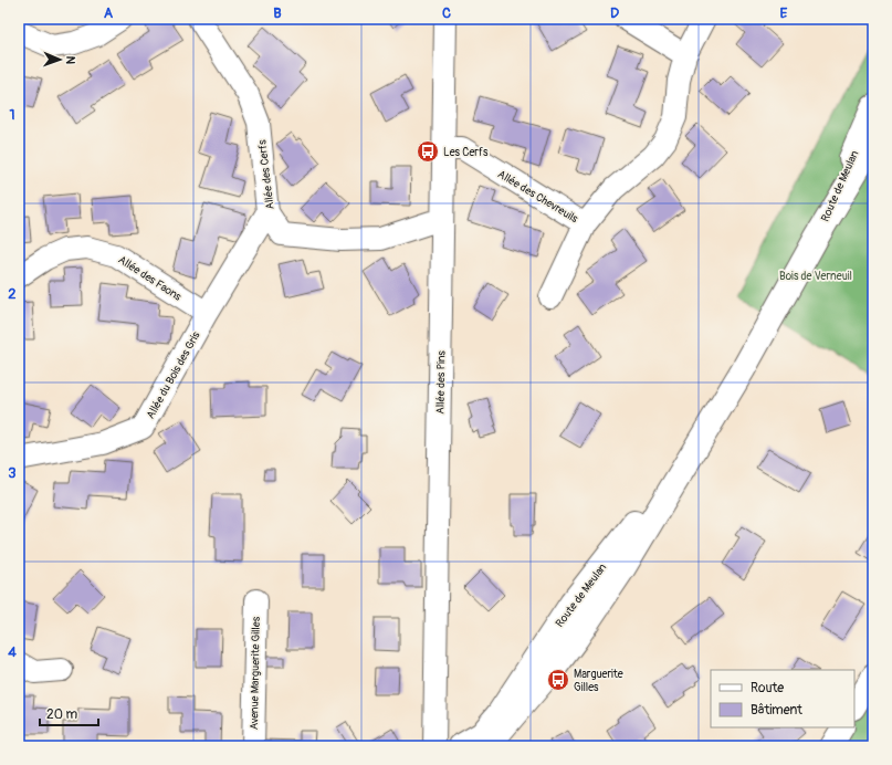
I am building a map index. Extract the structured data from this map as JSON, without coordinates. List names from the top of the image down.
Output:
{
  "streets": {
    "main road": ["Route de Meulan"],
    "street": [
      "Allée des Cerfs",
      "Allée des Chevreuils",
      "Allée des Faons",
      "Allée du Bois des Gris",
      "Allée des Pins",
      "Avenue Marguerite Gilles"
    ]
  },
  "crossings": [
    ["Allée des Cerfs", "Allée du Bois des Gris"],
    ["Allée des Cerfs", "Allée des Pins"],
    ["Allée des Chevreuils", "Allée des Pins"],
    ["Allée des Faons", "Allée du Bois des Gris"]
  ],
  "parks": ["Bois de Verneuil"],
  "places": {
    "bus stop": ["Les Cerfs", "Marguerite Gilles"]
  },
  "legend": ["Route", "Bâtiment"],
  "scale_bar": "20 m",
  "north": "right",
  "grid": {
    "columns": [
      "A",
      "B",
      "C",
      "D",
      "E"
    ],
    "rows": [
      "1",
      "2",
      "3",
      "4"
    ]
  }
}
